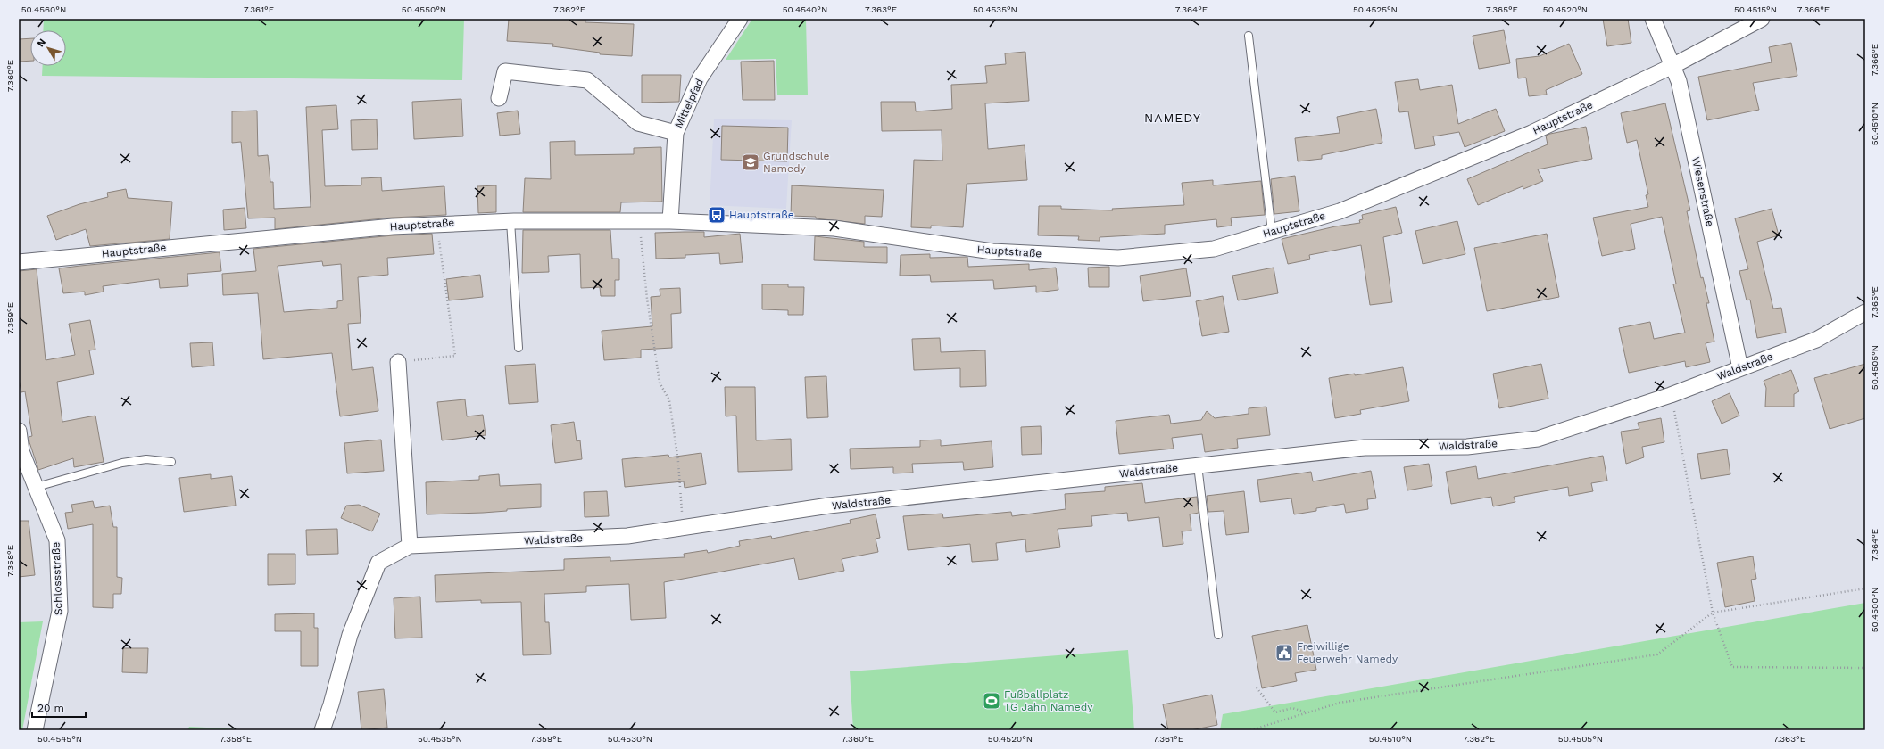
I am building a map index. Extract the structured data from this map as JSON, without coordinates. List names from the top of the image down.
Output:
{
  "streets": {
    "street": [
      "Mittelpfad",
      "Hauptstraße",
      "Wiesenstraße",
      "Waldstraße",
      "Schlossstraße"
    ]
  },
  "crossings": [
    ["Mittelpfad", "Hauptstraße"],
    ["Hauptstraße", "Wiesenstraße"],
    ["Wiesenstraße", "Waldstraße"]
  ],
  "districts": ["NAMEDY"],
  "places": {
    "school or university": ["Grundschule Namedy"],
    "bus stop": ["Hauptstraße"],
    "public building": ["Freiwillige Feuerwehr Namedy"],
    "sports": ["Fußballplatz TG Jahn Namedy"]
  },
  "scale_bar": "20 m",
  "north": "top left",
  "coordinates": [
    "50.4560°N",
    "7.361°E",
    "50.4550°N",
    "7.362°E",
    "50.4540°N",
    "7.363°E",
    "50.4535°N",
    "7.364°E",
    "50.4525°N",
    "7.365°E",
    "50.4520°N",
    "50.4515°N",
    "7.366°E",
    "7.360°E",
    "50.4510°N",
    "7.359°E",
    "50.4505°N",
    "7.358°E",
    "50.4500°N",
    "50.4545°N",
    "50.4530°N"
  ]
}
